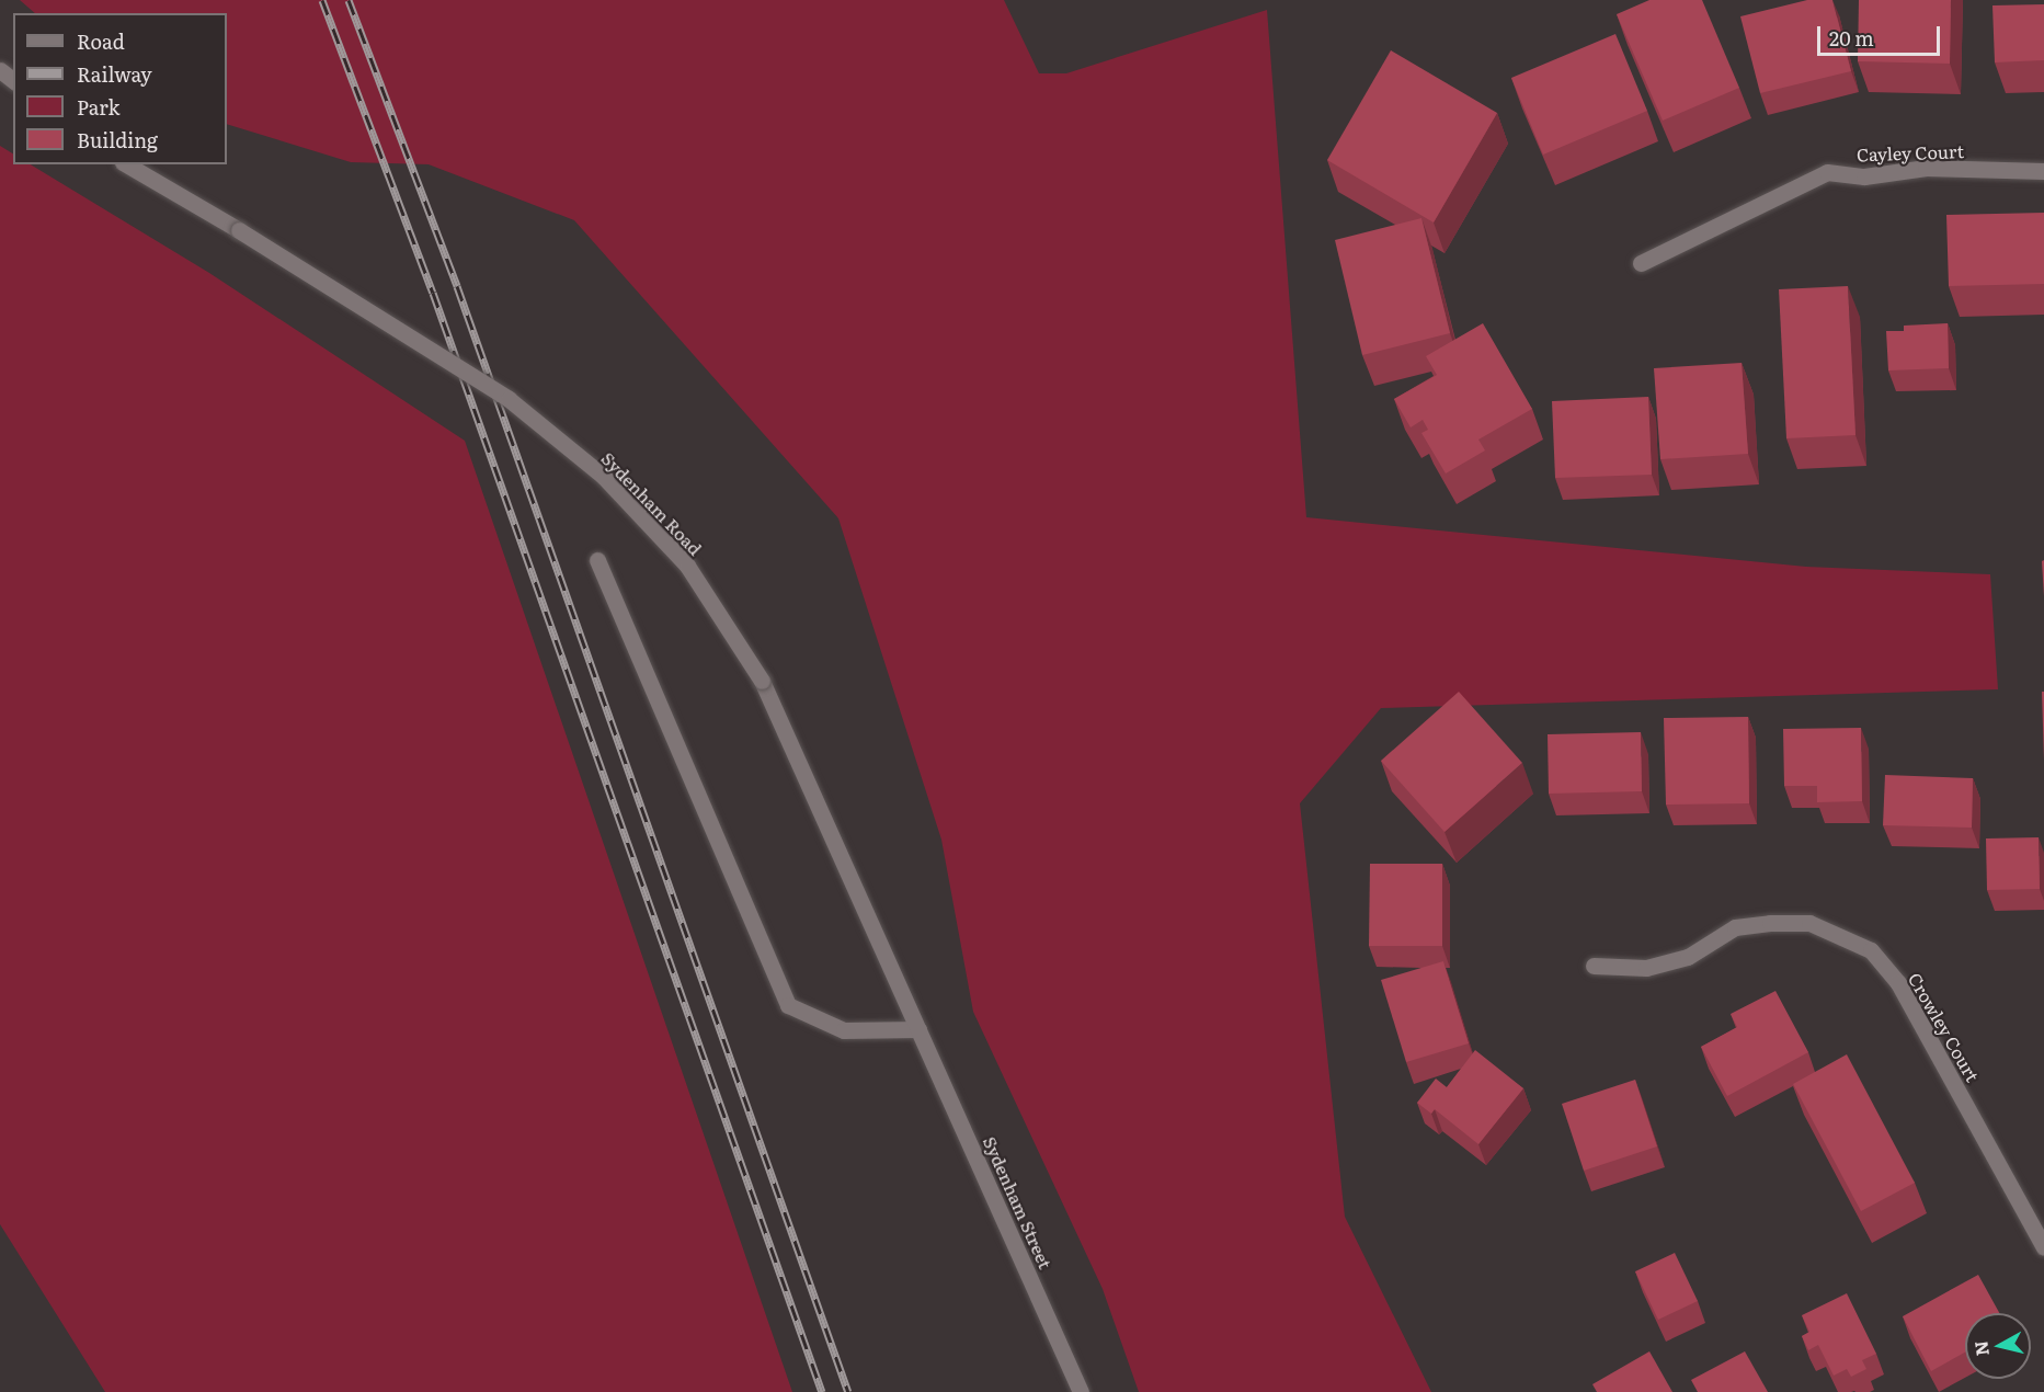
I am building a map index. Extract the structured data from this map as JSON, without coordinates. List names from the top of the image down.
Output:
{
  "streets": {
    "main road": [
      "Cayley Court",
      "Sydenham Road",
      "Crowley Court",
      "Sydenham Street"
    ]
  },
  "crossings": [
    ["Sydenham Road", "Sydenham Street"]
  ],
  "legend": [
    "Road",
    "Railway",
    "Park",
    "Building"
  ],
  "scale_bar": "20 m",
  "north": "left"
}
